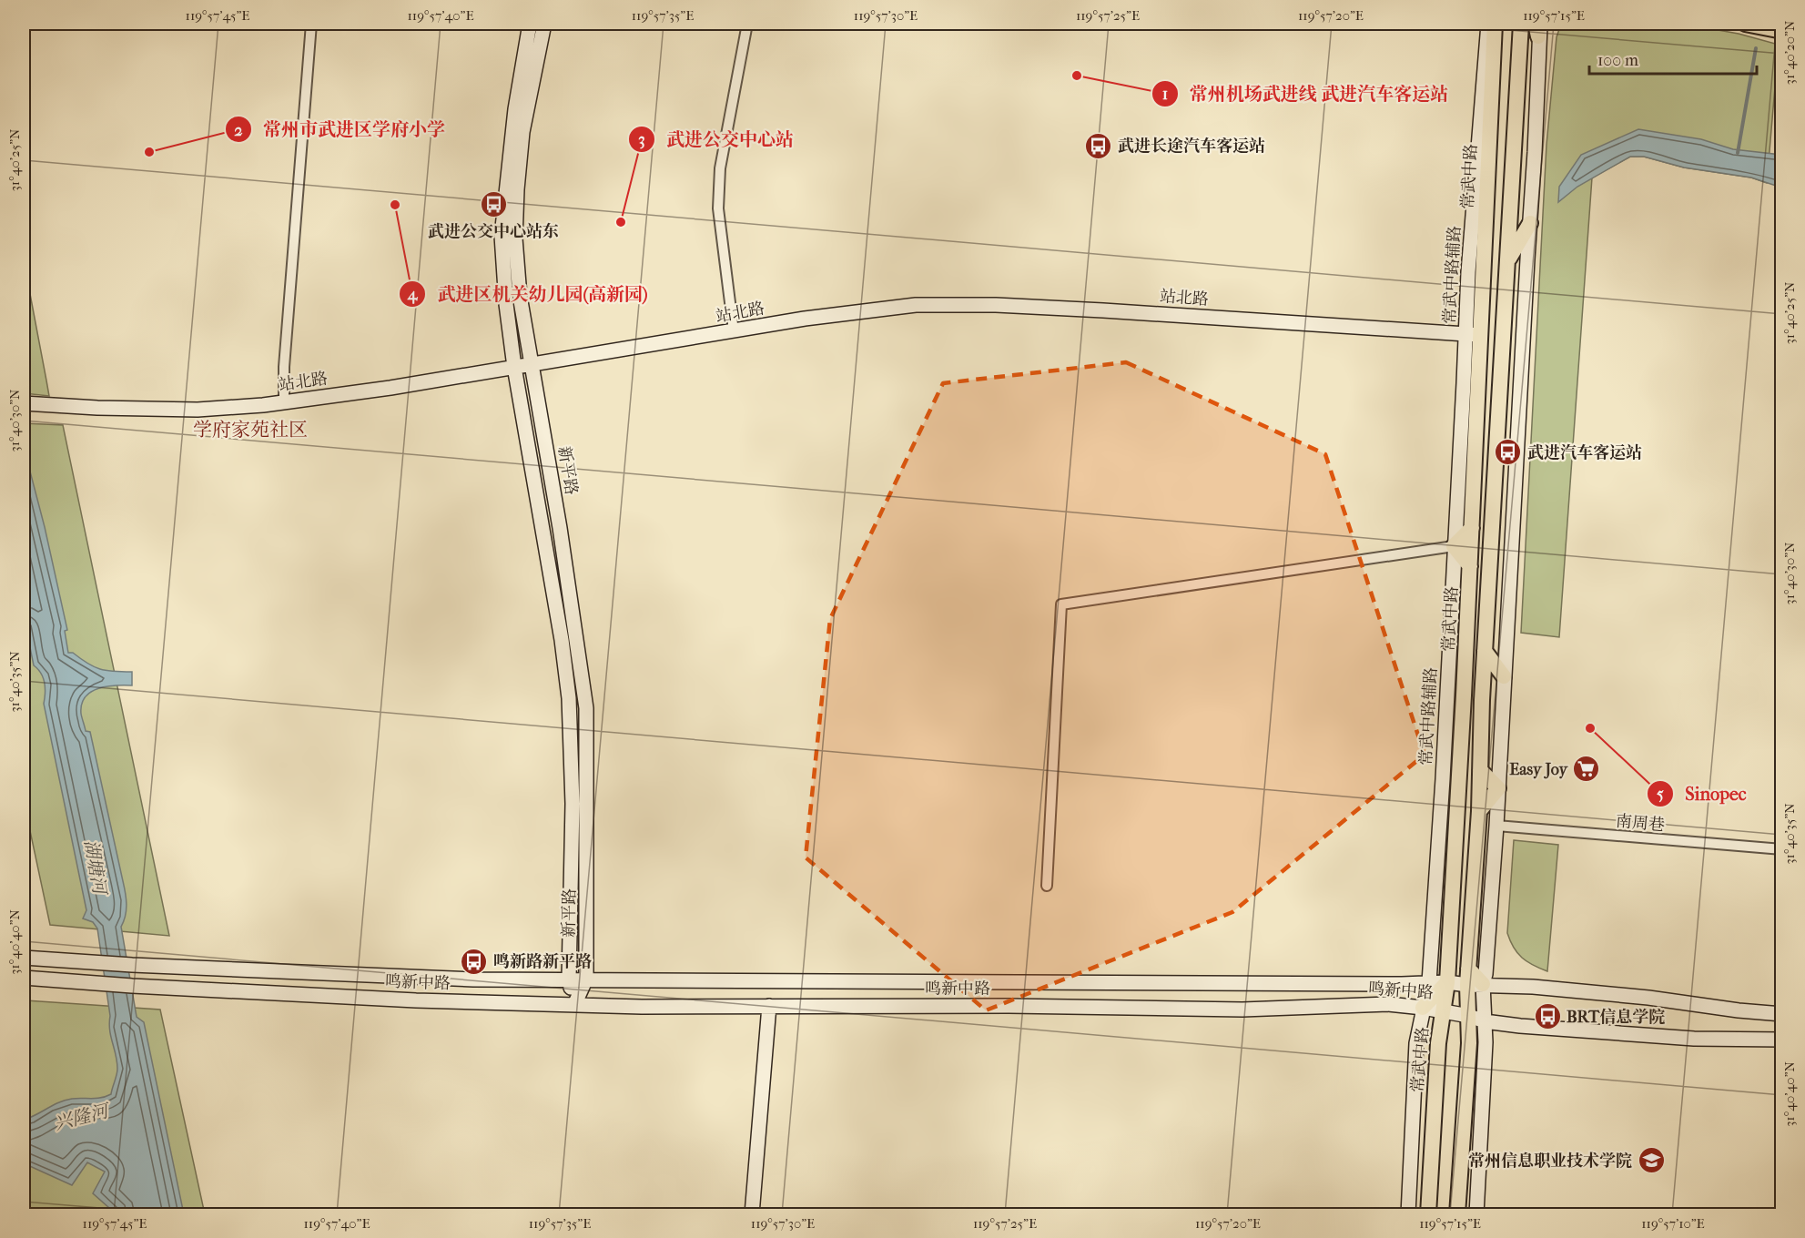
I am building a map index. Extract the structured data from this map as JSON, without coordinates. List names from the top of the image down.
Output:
{
  "streets": {
    "main road": ["常武中路"],
    "street": [
      "常武中路辅路",
      "站北路",
      "新平路",
      "南周巷",
      "鸣新中路"
    ]
  },
  "crossings": [
    ["常武中路", "常武中路辅路"],
    ["常武中路", "站北路"],
    ["常武中路", "鸣新中路"],
    ["常武中路辅路", "站北路"],
    ["常武中路辅路", "鸣新中路"],
    ["站北路", "新平路"],
    ["新平路", "鸣新中路"]
  ],
  "districts": ["学府家苑社区"],
  "water": ["湖塘河", "兴隆河"],
  "places": {
    "other": [
      "常州机场武进线 武进汽车客运站",
      "常州市武进区学府小学",
      "武进区机关幼儿园(高新园)",
      "武进公交中心站",
      "Sinopec"
    ],
    "bus stop": [
      "武进长途汽车客运站",
      "武进公交中心站东",
      "武进汽车客运站",
      "鸣新路新平路",
      "BRT信息学院"
    ],
    "supermarket": ["Easy Joy"],
    "school or university": ["常州信息职业技术学院"]
  },
  "scale_bar": "100 m",
  "coordinates": [
    "119°57'45\"E",
    "119°57'40\"E",
    "119°57'35\"E",
    "119°57'30\"E",
    "119°57'25\"E",
    "119°57'20\"E",
    "119°57'15\"E",
    "31°40'20\"N",
    "31°40'25\"N",
    "31°40'30\"N",
    "31°40'35\"N",
    "31°40'40\"N",
    "119°57'10\"E"
  ]
}
